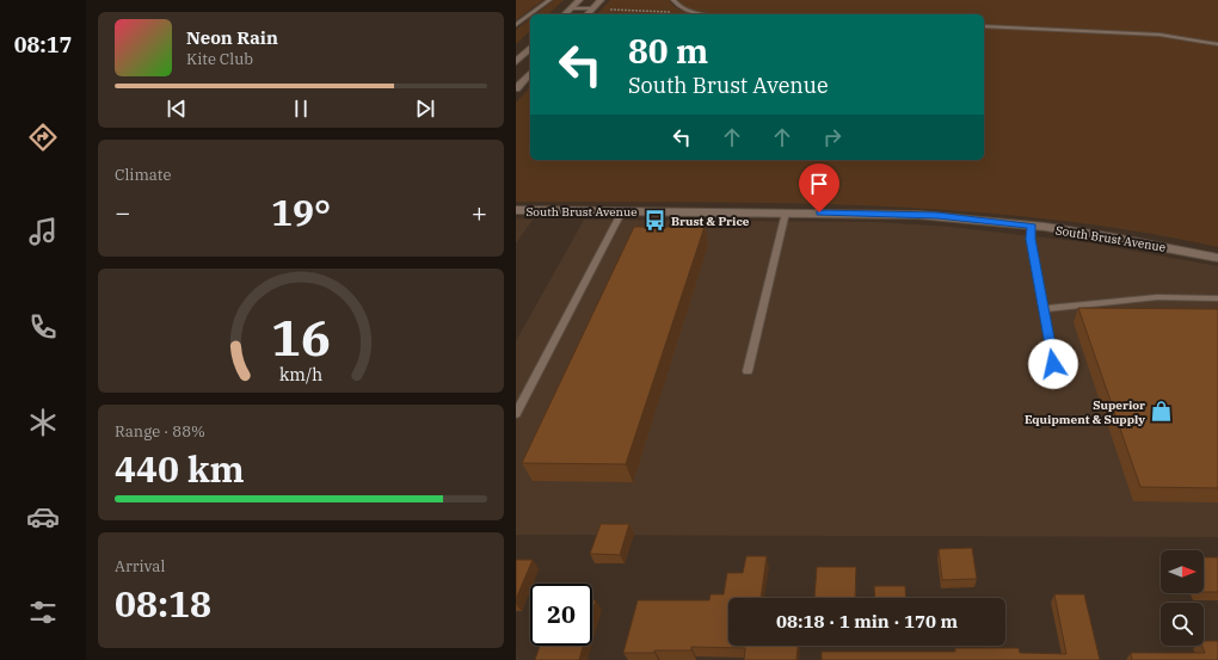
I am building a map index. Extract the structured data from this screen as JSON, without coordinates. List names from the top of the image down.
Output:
{
  "streets": {
    "street": ["South Brust Avenue"]
  },
  "places": {
    "bus stop": ["Brust & Price"],
    "shop": ["Superior Equipment & Supply"]
  },
  "north": "right",
  "page": {
    "tabs": "08:17",
    "turn": ["80 m", "South Brust Avenue"],
    "song": ["Neon Rain", "Kite Club"],
    "tile": [
      "Climate",
      ["Range · 88%", "440 km"],
      ["Arrival", "08:18"]
    ],
    "heat": ["−", "19°", "+"],
    "limit": "20",
    "trip": "08:18 · 1 min · 170 m",
    "gauge": ["16", "km/h"]
  }
}
